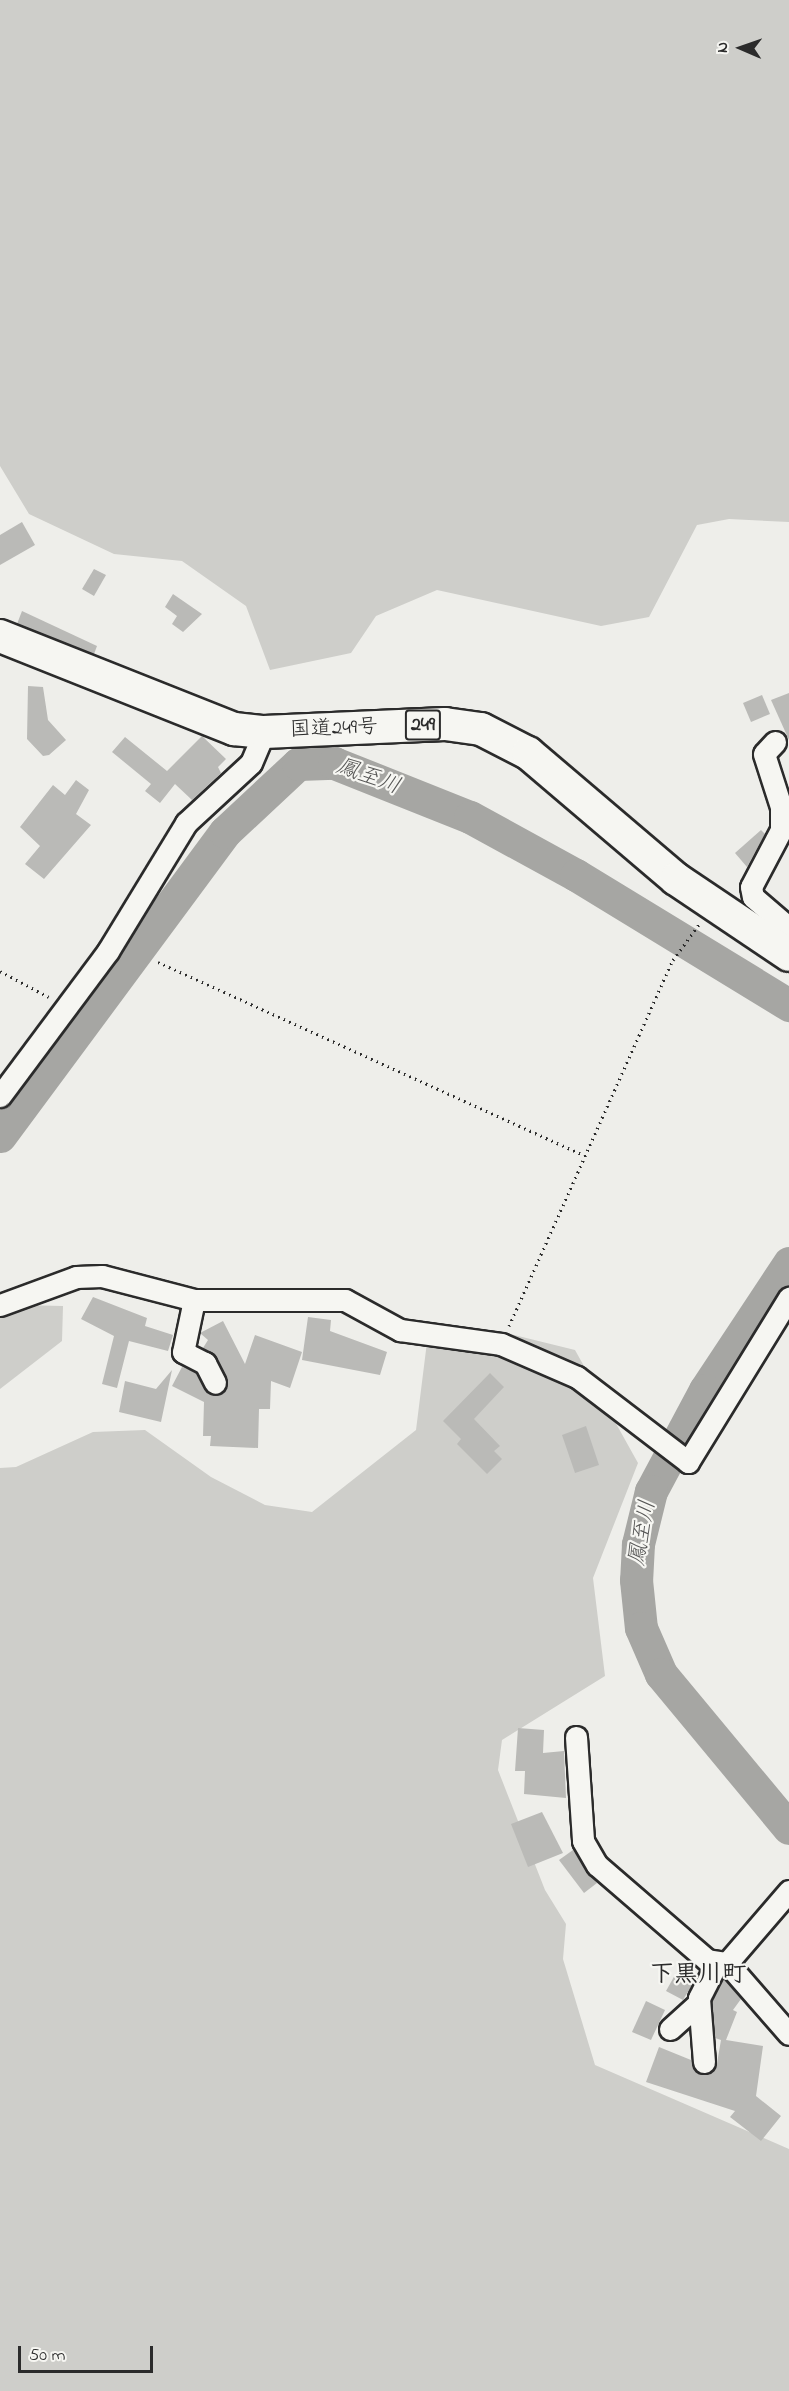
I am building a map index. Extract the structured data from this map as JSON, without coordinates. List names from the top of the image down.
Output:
{
  "streets": {
    "highway": ["249", "国道249号"]
  },
  "districts": ["下黒川町"],
  "water": ["鳳至川"],
  "scale_bar": "50 m",
  "north": "left"
}
